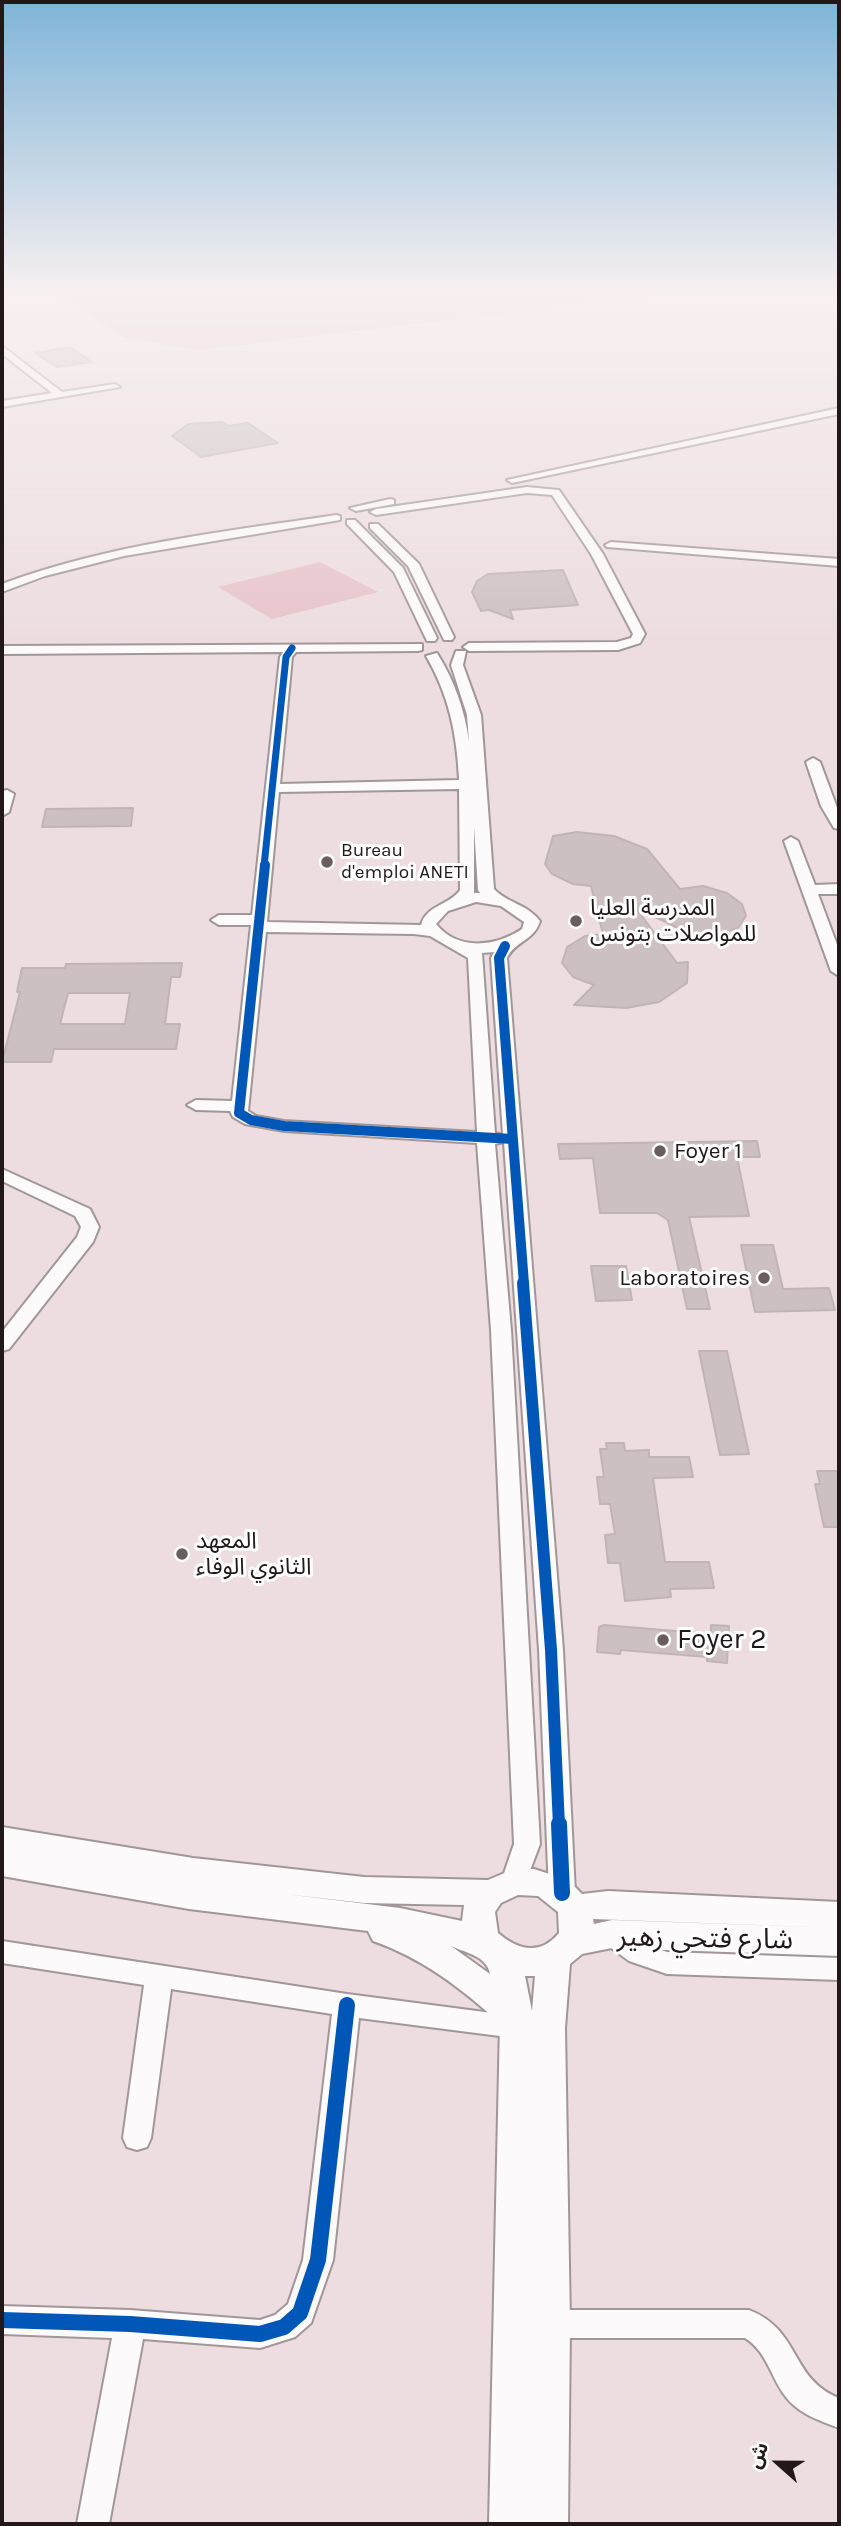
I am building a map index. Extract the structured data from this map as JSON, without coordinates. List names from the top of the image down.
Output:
{
  "streets": {
    "street": ["شارع فتحي زهير"]
  },
  "places": [
    "Bureau d'emploi ANETI",
    "المدرسة العليا للمواصلات بتونس",
    "Foyer 1",
    "Laboratoires",
    "المعهد الثانوي الوفاء",
    "Foyer 2"
  ],
  "north": "left"
}
